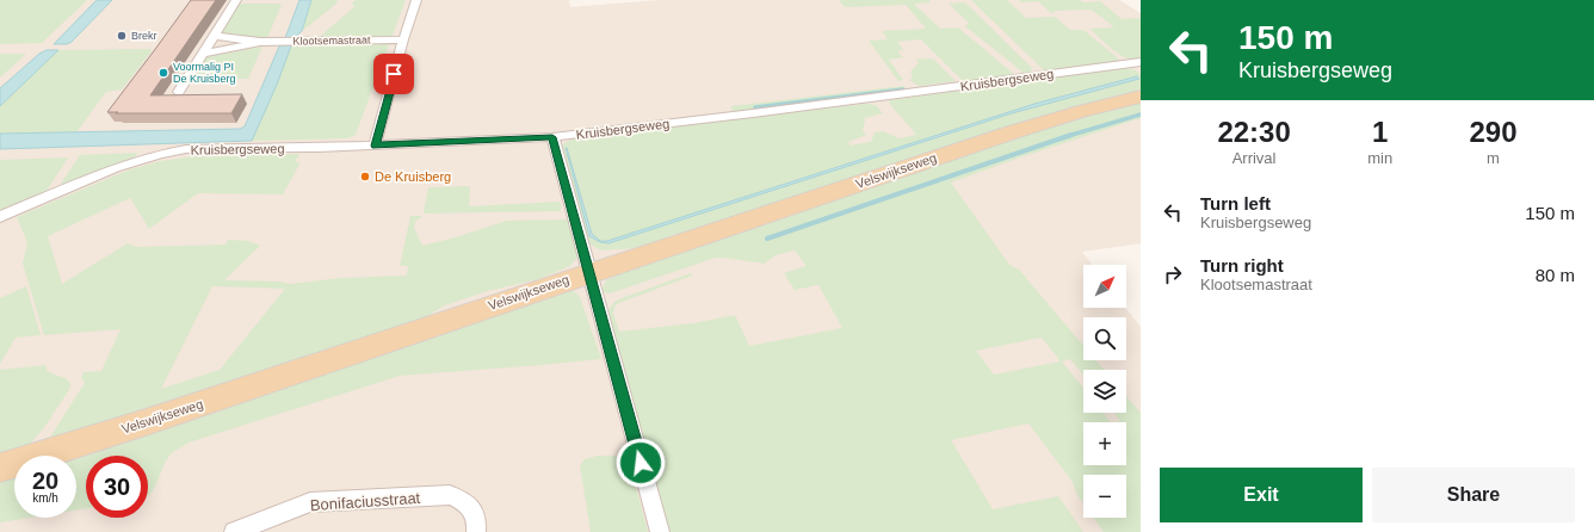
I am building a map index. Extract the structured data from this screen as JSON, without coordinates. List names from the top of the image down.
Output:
{
  "streets": {
    "main road": ["Velswijkseweg"],
    "street": ["Klootsemastraat", "Kruisbergseweg", "Bonifaciusstraat"]
  },
  "places": ["Brekr", "Voormalig PI De Kruisberg", "De Kruisberg"],
  "north": "top right",
  "page": {
    "turn": ["150 m", "Kruisbergseweg"],
    "eta": [
      "22:30",
      "Arrival",
      "1",
      "min",
      "290",
      "m"
    ],
    "list": [
      {
        "name": "Turn left",
        "note": "Kruisbergseweg",
        "value": "150 m"
      },
      {
        "name": "Turn right",
        "note": "Klootsemastraat",
        "value": "80 m"
      }
    ],
    "map_buttons": ["+", "−"],
    "speed": "20 km/h",
    "limit": "30",
    "buttons": ["Exit", "Share"]
  }
}
